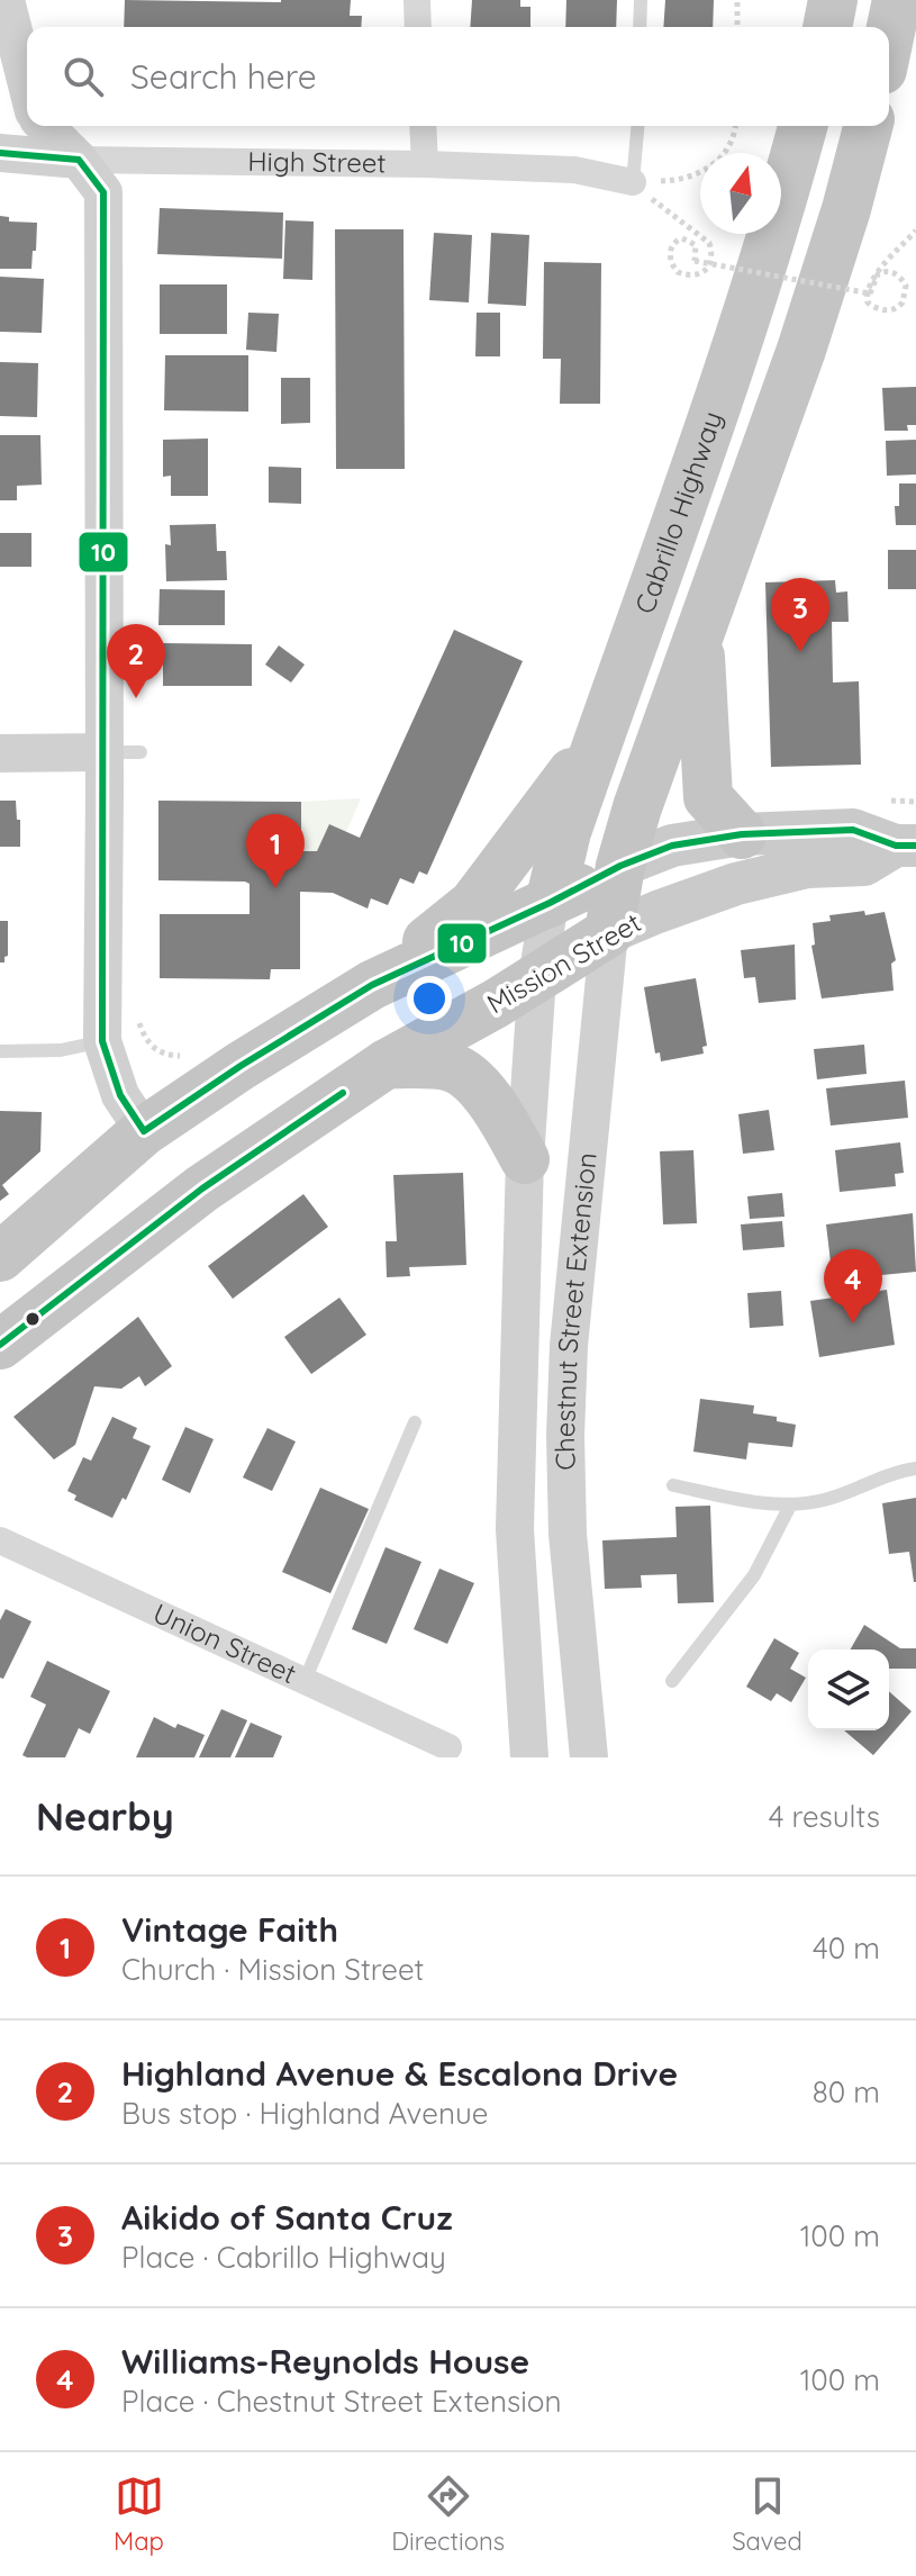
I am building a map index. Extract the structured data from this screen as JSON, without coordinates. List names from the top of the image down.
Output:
{
  "streets": {
    "highway": ["Cabrillo Highway", "Mission Street", "Chestnut Street Extension"],
    "main road": ["High Street"],
    "street": ["Union Street"]
  },
  "crossings": [
    ["Cabrillo Highway", "Mission Street"],
    ["Cabrillo Highway", "Chestnut Street Extension"],
    ["Mission Street", "Chestnut Street Extension"]
  ],
  "lines": ["transit line 10"],
  "north": "top",
  "page": {
    "search": "Search here",
    "pins": [
      "3",
      "2",
      "1",
      "4"
    ],
    "heading": ["Nearby", "4 results"],
    "list": [
      {
        "mark": "1",
        "name": "Vintage Faith",
        "note": "Church · Mission Street",
        "value": "40 m"
      },
      {
        "mark": "2",
        "name": "Highland Avenue & Escalona Drive",
        "note": "Bus stop · Highland Avenue",
        "value": "80 m"
      },
      {
        "mark": "3",
        "name": "Aikido of Santa Cruz",
        "note": "Place · Cabrillo Highway",
        "value": "100 m"
      },
      {
        "mark": "4",
        "name": "Williams-Reynolds House",
        "note": "Place · Chestnut Street Extension",
        "value": "100 m"
      }
    ],
    "nav": ["Map", "Directions", "Saved"]
  }
}
